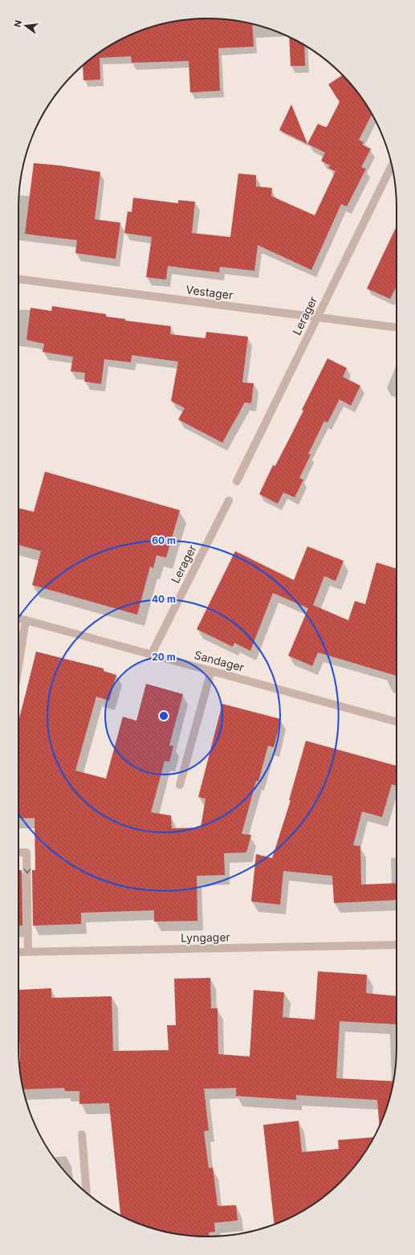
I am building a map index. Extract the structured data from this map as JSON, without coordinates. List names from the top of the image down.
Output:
{
  "streets": {
    "street": [
      "Vestager",
      "Lerager",
      "Sandager",
      "Lyngager"
    ]
  },
  "crossings": [
    ["Vestager", "Lerager"],
    ["Lerager", "Sandager"]
  ],
  "north": "left",
  "rings": ["60 m", "40 m", "20 m"]
}
